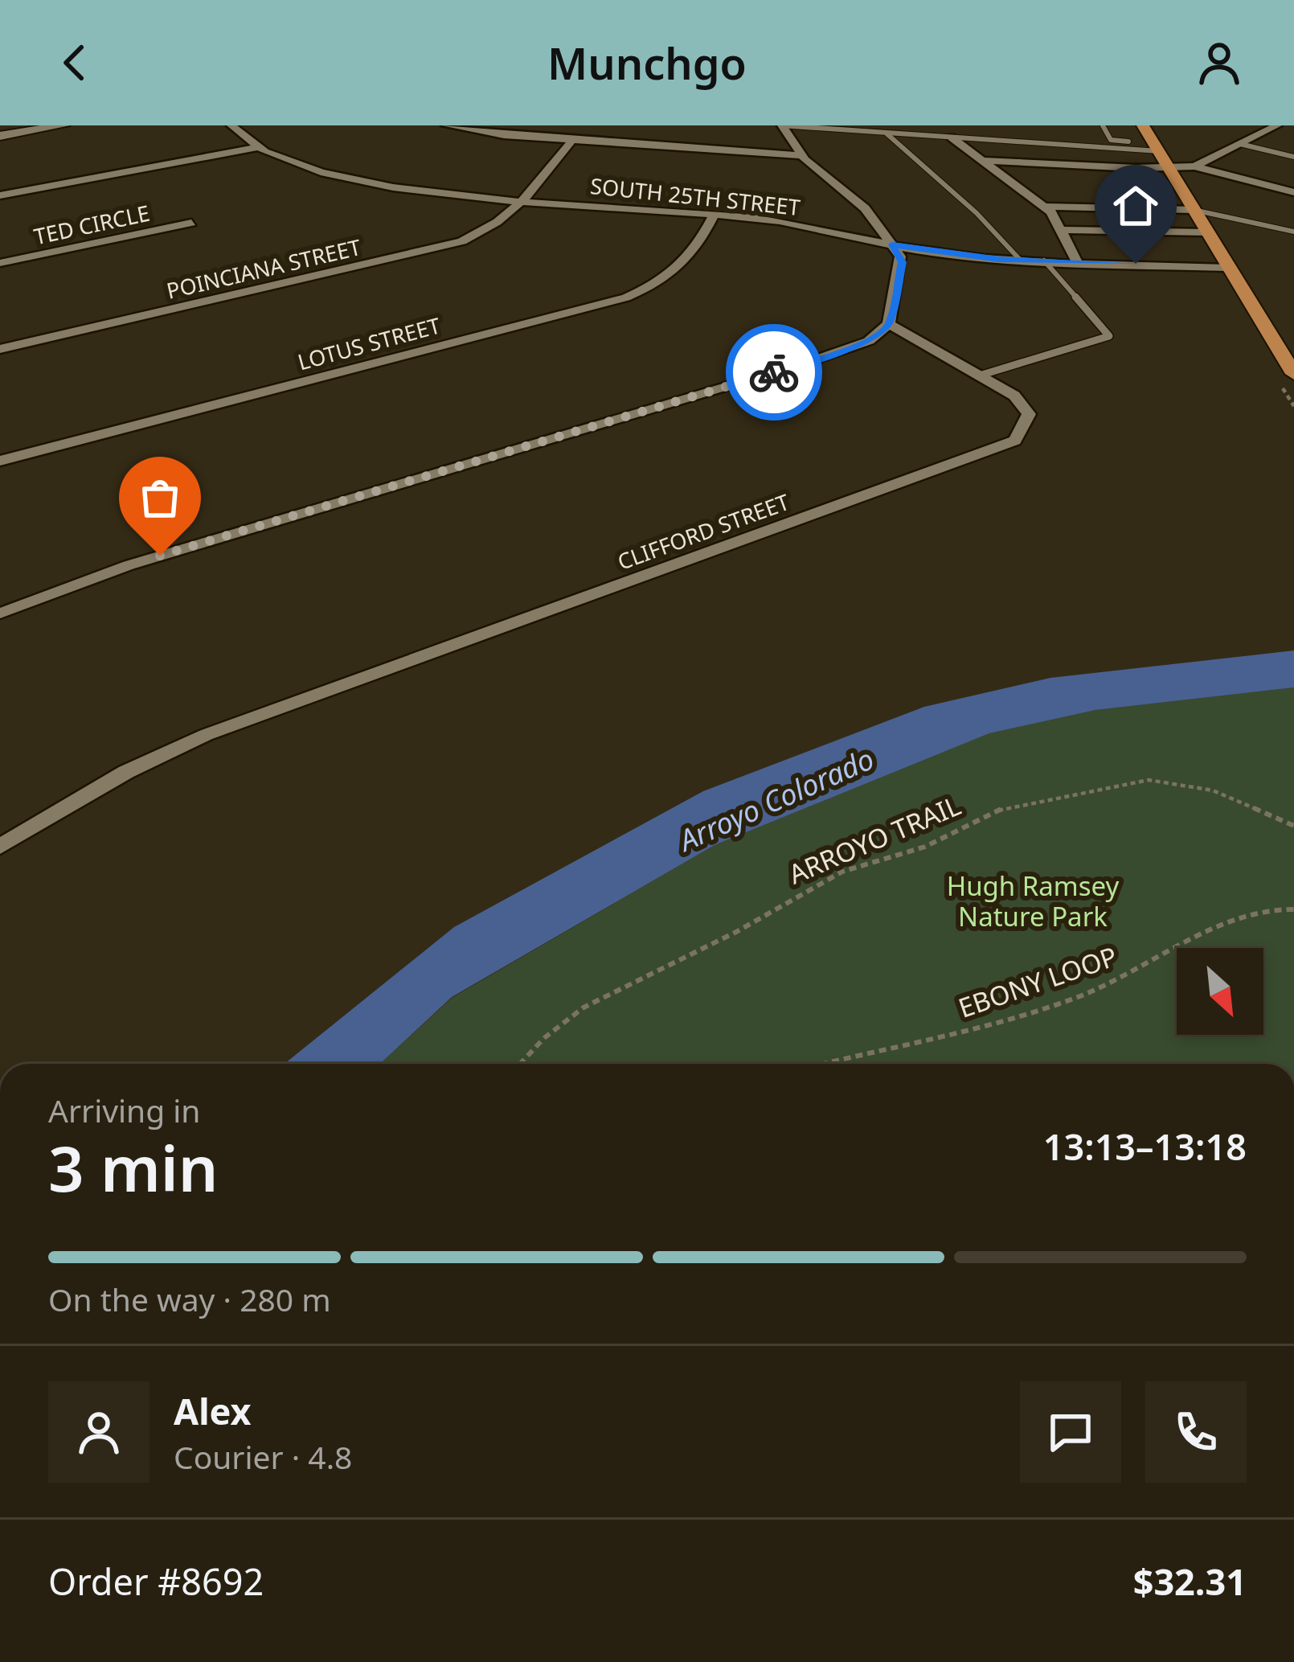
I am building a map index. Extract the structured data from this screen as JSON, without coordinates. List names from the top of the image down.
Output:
{
  "streets": {
    "street": [
      "SOUTH 25TH STREET",
      "TED CIRCLE",
      "POINCIANA STREET",
      "LOTUS STREET",
      "CLIFFORD STREET"
    ],
    "path": ["ARROYO TRAIL", "EBONY LOOP"]
  },
  "crossings": [
    ["SOUTH 25TH STREET", "POINCIANA STREET"],
    ["SOUTH 25TH STREET", "LOTUS STREET"]
  ],
  "water": ["Arroyo Colorado"],
  "parks": ["Hugh Ramsey Nature Park"],
  "north": "bottom right",
  "page": {
    "header": "Munchgo",
    "heading": ["3 min", "Arriving in", "13:13–13:18"],
    "panel": [
      "Alex",
      "Courier · 4.8",
      "Order #8692",
      "$32.31"
    ],
    "bar": "On the way · 280 m"
  }
}
